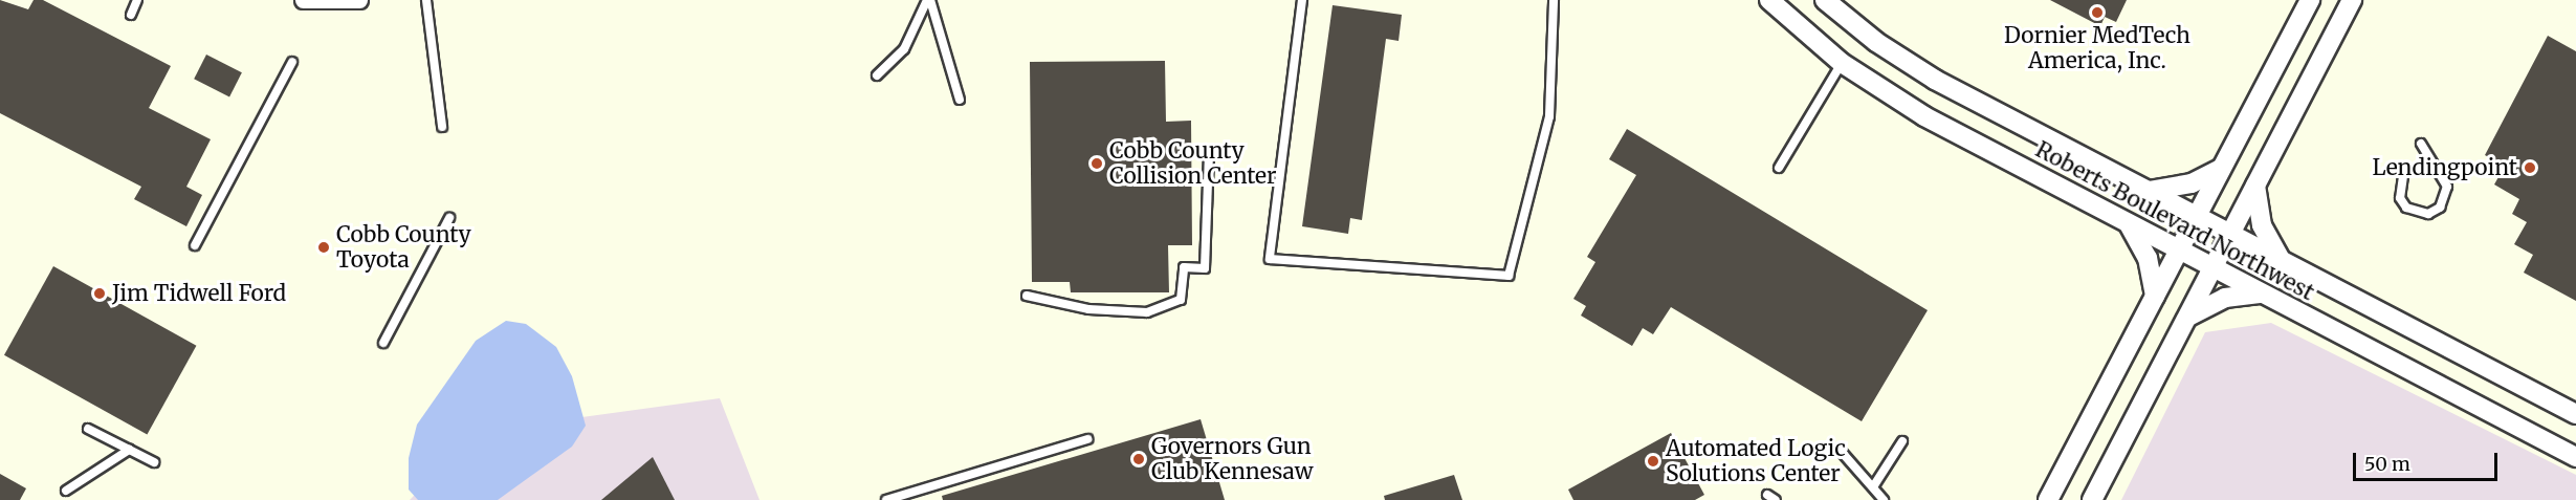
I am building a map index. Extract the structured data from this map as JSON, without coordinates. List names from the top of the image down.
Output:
{
  "streets": {
    "street": ["Roberts Boulevard Northwest"]
  },
  "places": [
    "Dornier MedTech America, Inc.",
    "Cobb County Collision Center",
    "Lendingpoint",
    "Cobb County Toyota",
    "Jim Tidwell Ford",
    "Governors Gun Club Kennesaw",
    "Automated Logic Solutions Center"
  ],
  "scale_bar": "50 m"
}
